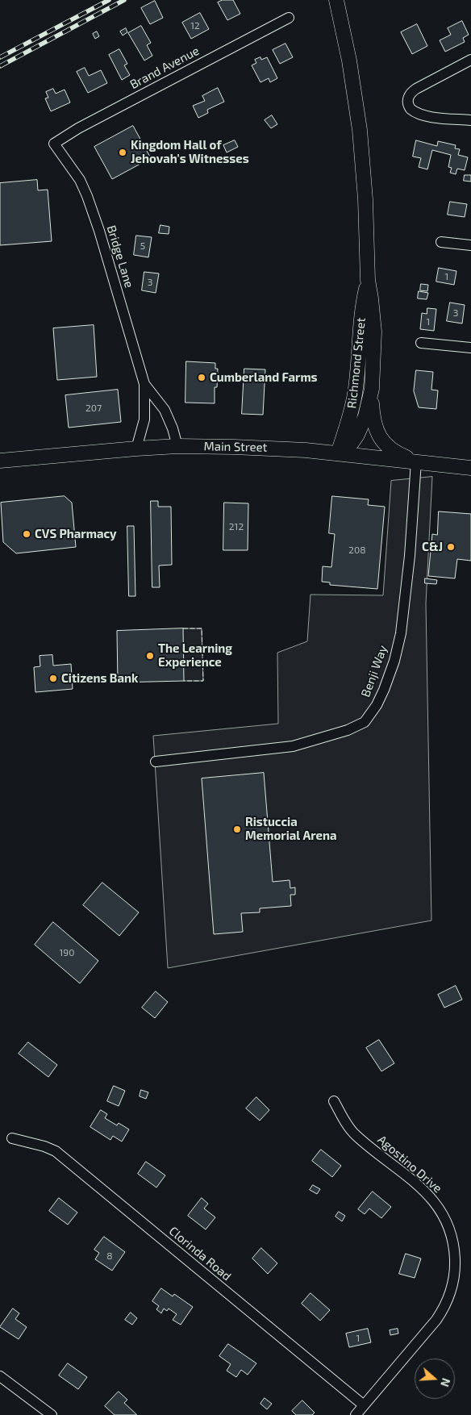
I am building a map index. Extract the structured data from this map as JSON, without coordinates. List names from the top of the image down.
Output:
{
  "streets": {
    "main road": ["Richmond Street", "Main Street"],
    "street": [
      "Brand Avenue",
      "Bridge Lane",
      "Benji Way",
      "Agostino Drive",
      "Clorinda Road"
    ]
  },
  "crossings": [
    ["Brand Avenue", "Bridge Lane"],
    ["Bridge Lane", "Main Street"],
    ["Richmond Street", "Main Street"],
    ["Main Street", "Benji Way"],
    ["Agostino Drive", "Clorinda Road"]
  ],
  "places": [
    "Kingdom Hall of Jehovah's Witnesses",
    "Cumberland Farms",
    "CVS Pharmacy",
    "C&J",
    "The Learning Experience",
    "Citizens Bank",
    "Ristuccia Memorial Arena"
  ],
  "house_numbers": [
    "12",
    "5",
    "1",
    "3",
    "3",
    "1",
    "207",
    "212",
    "208",
    "190",
    "8",
    "1"
  ],
  "north": "right"
}
